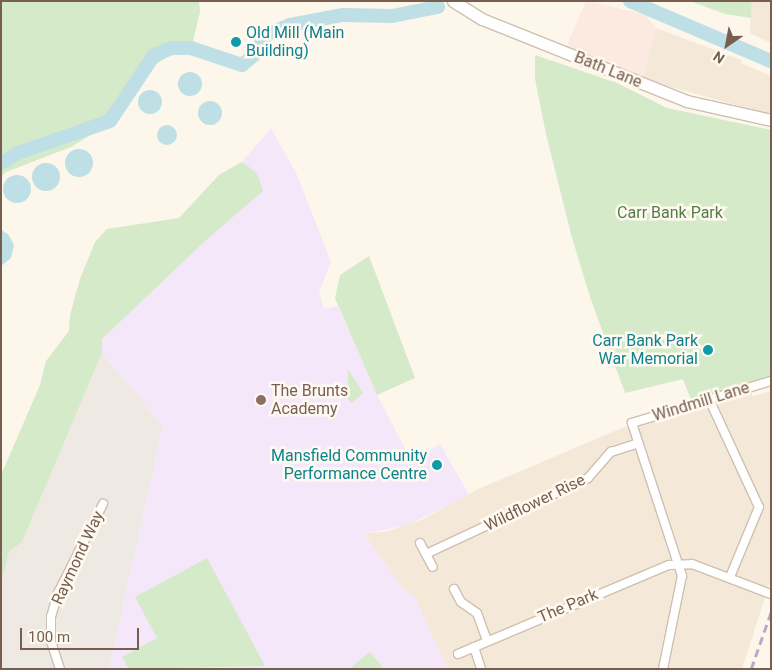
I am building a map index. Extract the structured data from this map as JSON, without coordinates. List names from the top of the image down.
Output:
{
  "streets": {
    "main road": ["Bath Lane"],
    "street": [
      "Windmill Lane",
      "Wildflower Rise",
      "Raymond Way",
      "The Park"
    ]
  },
  "crossings": [
    ["Windmill Lane", "Wildflower Rise"]
  ],
  "parks": ["Carr Bank Park"],
  "places": [
    "Old Mill (Main Building)",
    "Carr Bank Park War Memorial",
    "The Brunts Academy",
    "Mansfield Community Performance Centre"
  ],
  "scale_bar": "100 m",
  "north": "bottom left"
}
